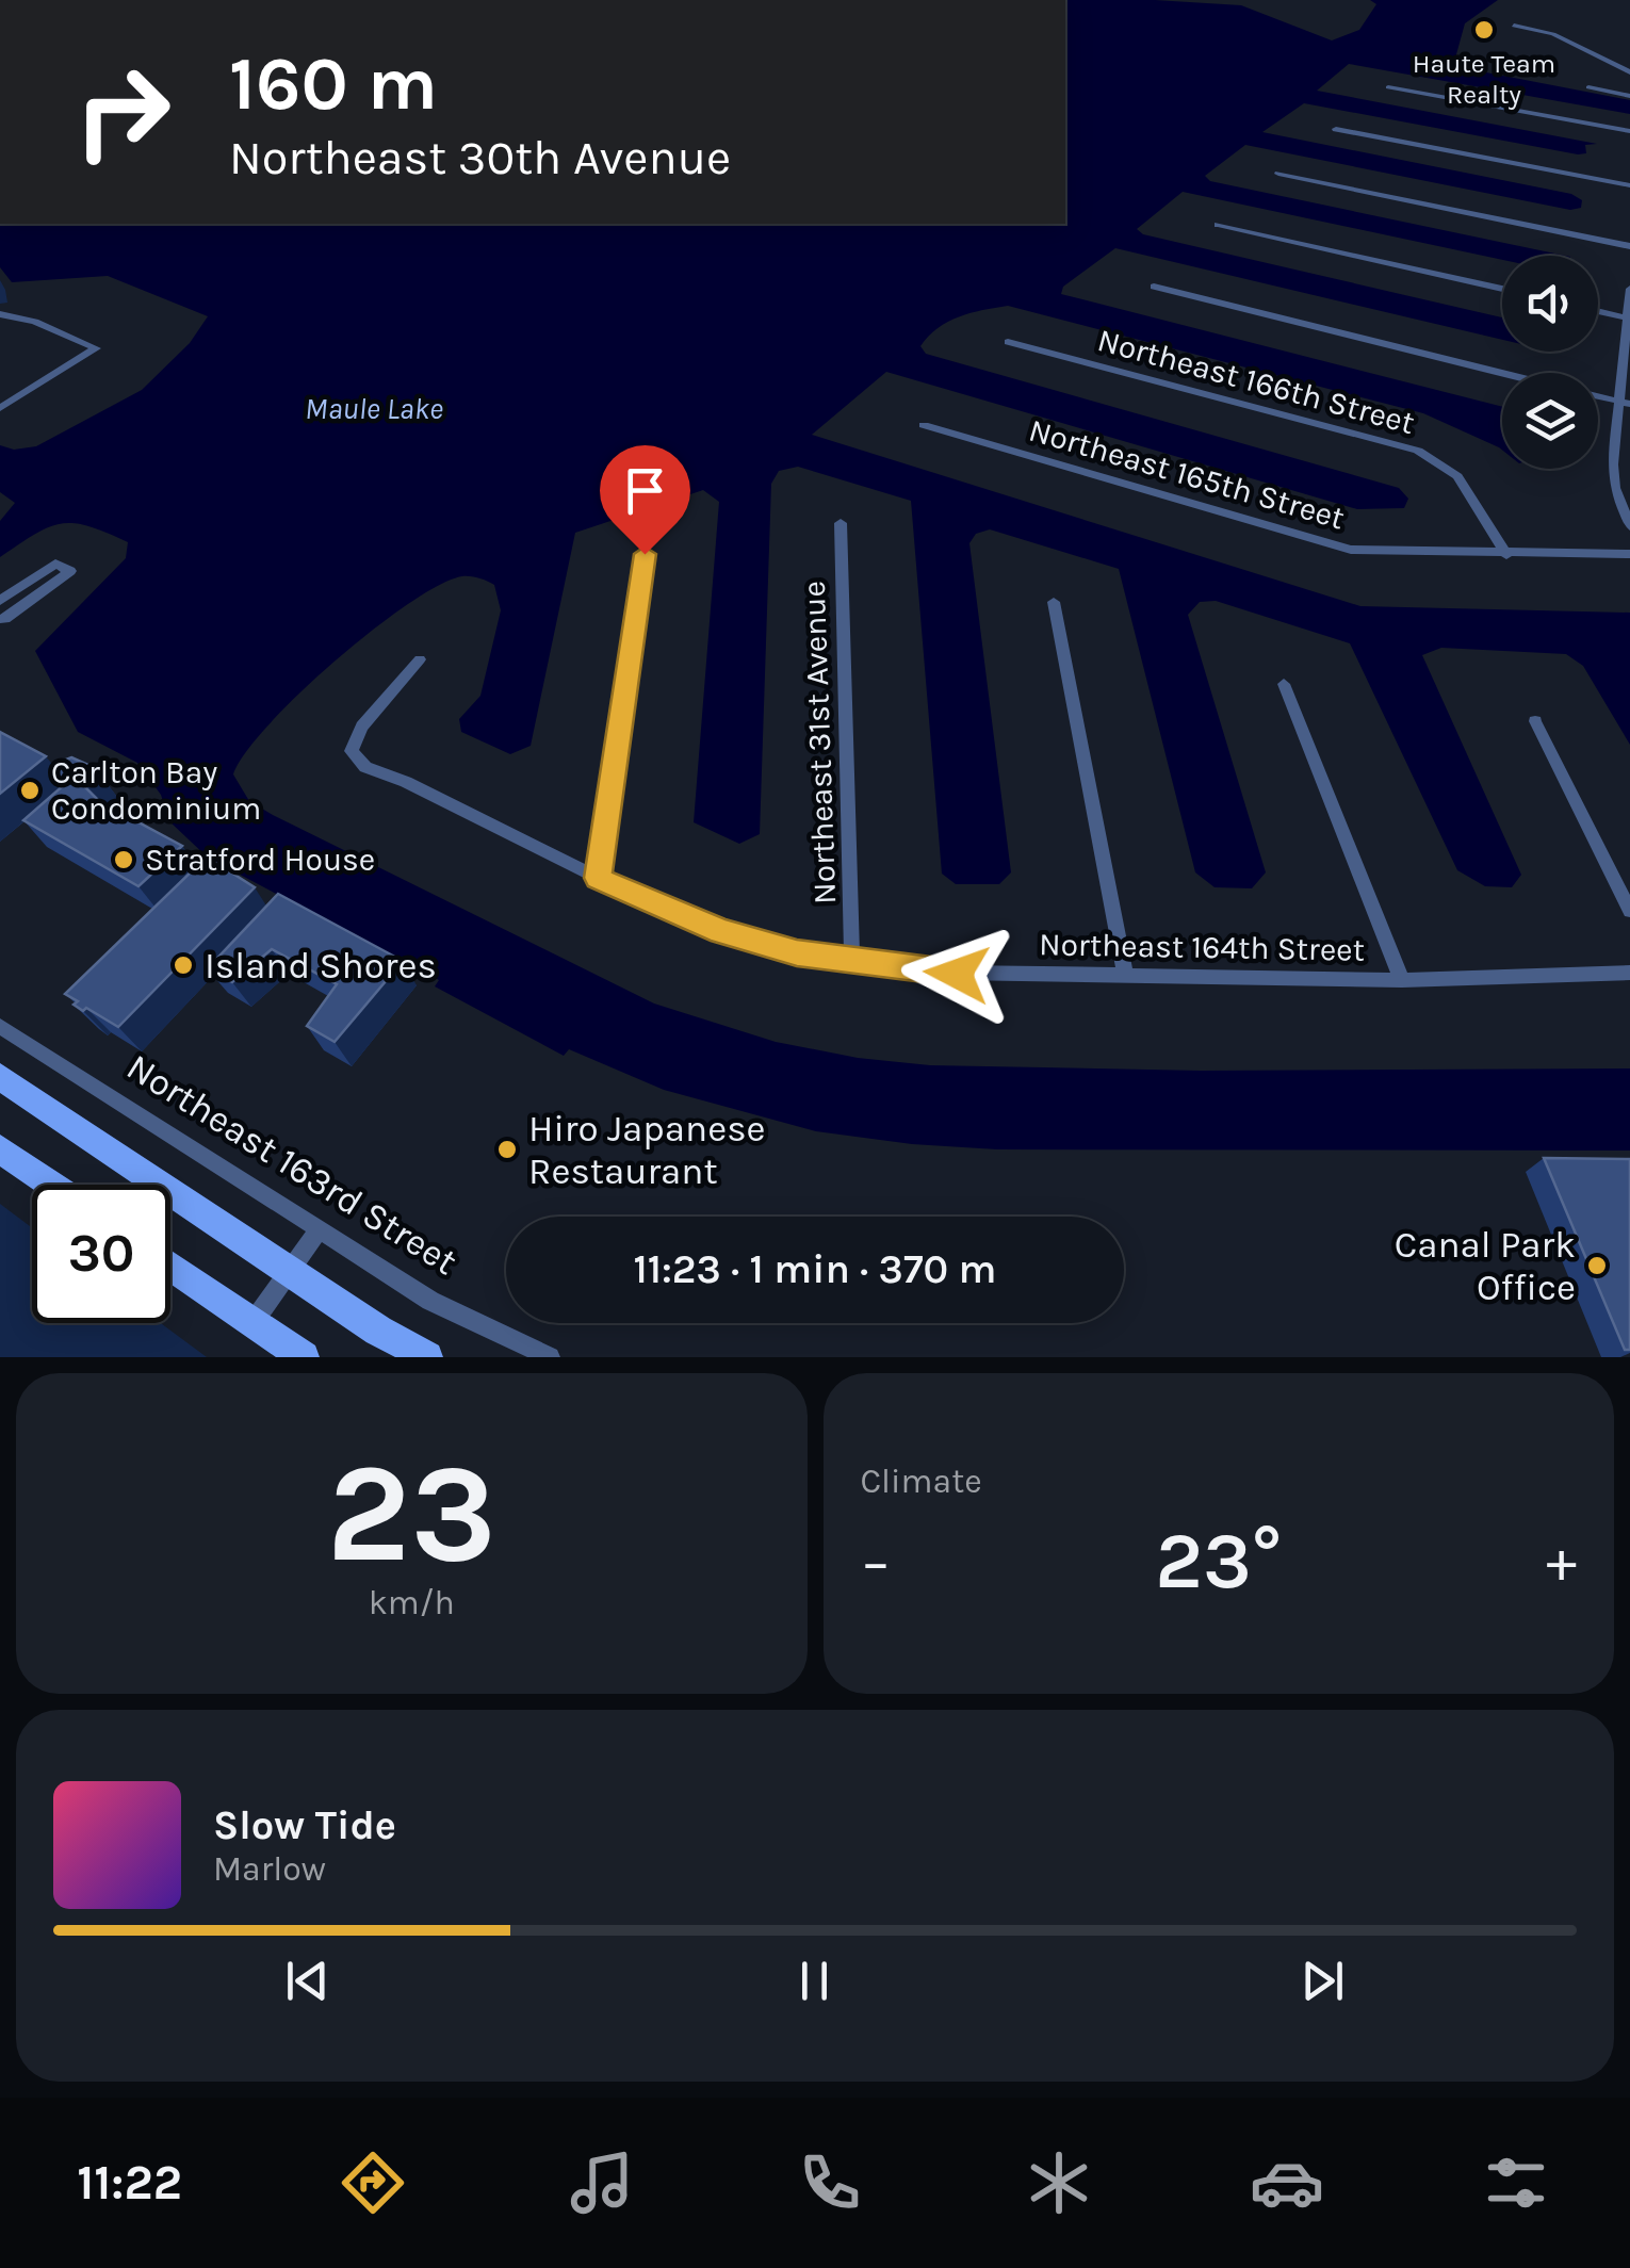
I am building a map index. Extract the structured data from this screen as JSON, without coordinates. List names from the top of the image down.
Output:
{
  "streets": {
    "street": [
      "Northeast 166th Street",
      "Northeast 165th Street",
      "Northeast 31st Avenue",
      "Northeast 164th Street",
      "Northeast 163rd Street"
    ]
  },
  "crossings": [
    ["Northeast 166th Street", "Northeast 165th Street"],
    ["Northeast 31st Avenue", "Northeast 164th Street"]
  ],
  "water": ["Maule Lake"],
  "places": [
    "Haute Team Realty",
    "Carlton Bay Condominium",
    "Stratford House",
    "Island Shores",
    "Hiro Japanese Restaurant",
    "Canal Park Office"
  ],
  "page": {
    "turn": ["160 m", "Northeast 30th Avenue"],
    "limit": "30",
    "trip": "11:23 · 1 min · 370 m",
    "tile": [
      ["23", "km/h"],
      "Climate"
    ],
    "heat": ["−", "23°", "+"],
    "song": ["Slow Tide", "Marlow"],
    "tabs": "11:22"
  }
}
